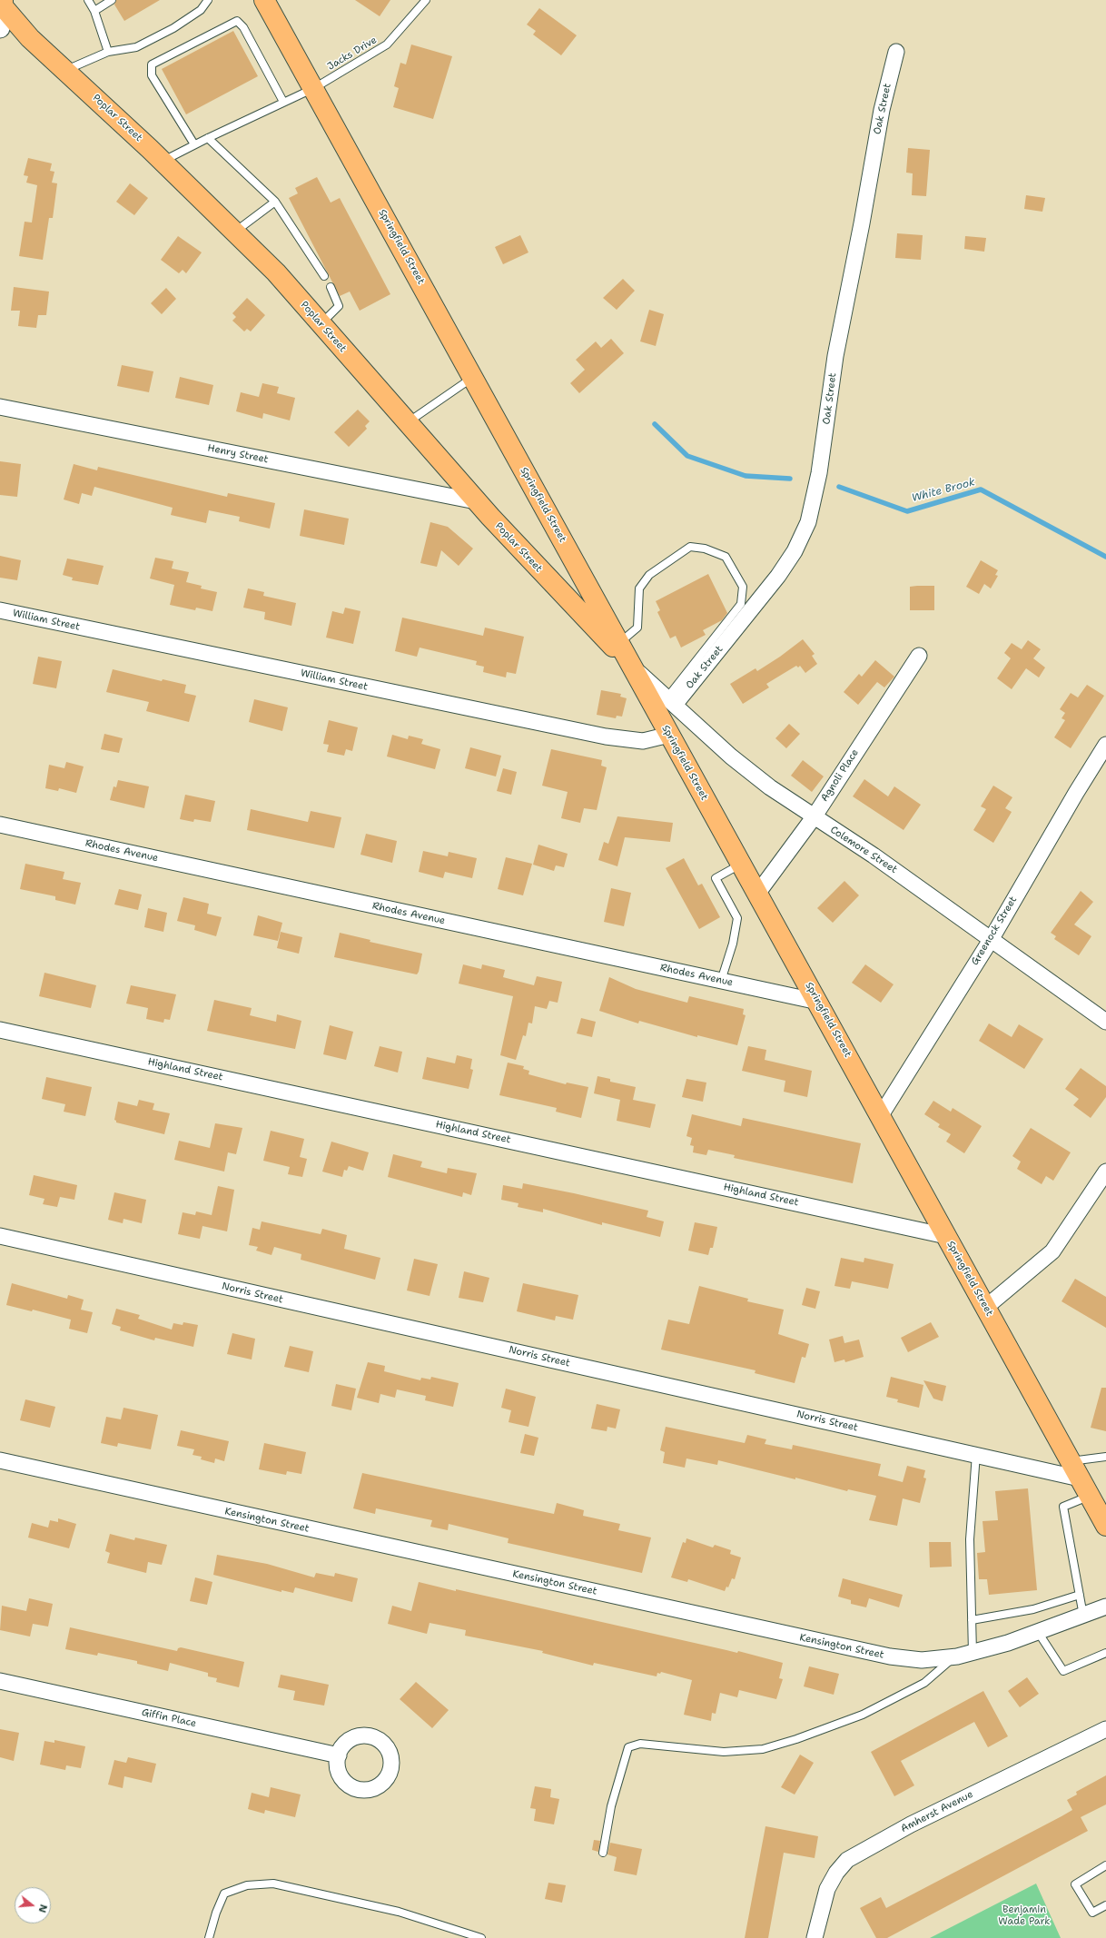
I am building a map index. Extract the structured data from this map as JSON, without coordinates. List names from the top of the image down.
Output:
{
  "streets": {
    "main road": ["Poplar Street", "Springfield Street"],
    "street": [
      "Oak Street",
      "Henry Street",
      "William Street",
      "Agnoli Place",
      "Colemore Street",
      "Rhodes Avenue",
      "Greenock Street",
      "Highland Street",
      "Norris Street",
      "Kensington Street",
      "Giffin Place",
      "Amherst Avenue"
    ],
    "lane": ["Jacks Drive"]
  },
  "crossings": [
    ["Jacks Drive", "Poplar Street"],
    ["Jacks Drive", "Springfield Street"],
    ["Oak Street", "Colemore Street"],
    ["Poplar Street", "Springfield Street"],
    ["Poplar Street", "Henry Street"],
    ["Poplar Street", "Colemore Street"],
    ["Springfield Street", "William Street"],
    ["Springfield Street", "Agnoli Place"],
    ["Springfield Street", "Colemore Street"],
    ["Springfield Street", "Rhodes Avenue"],
    ["Springfield Street", "Greenock Street"],
    ["Springfield Street", "Highland Street"],
    ["Springfield Street", "Norris Street"],
    ["Agnoli Place", "Colemore Street"],
    ["Colemore Street", "Greenock Street"]
  ],
  "water": ["White Brook"],
  "parks": ["Benjamin Wade Park"],
  "north": "right"
}
